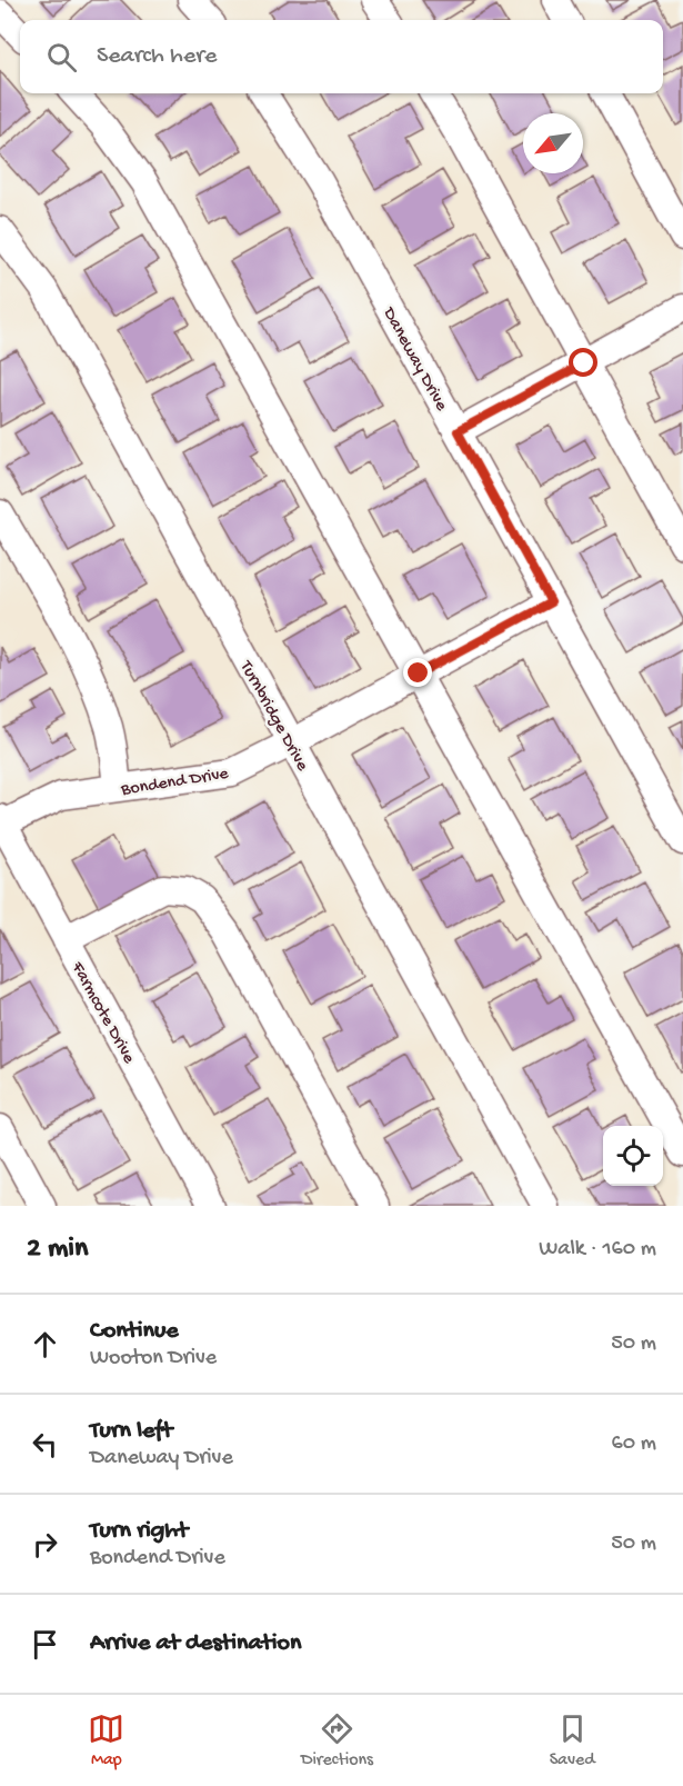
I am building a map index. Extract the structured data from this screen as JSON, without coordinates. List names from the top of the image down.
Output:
{
  "streets": {
    "street": [
      "Daneway Drive",
      "Turnbridge Drive",
      "Bondend Drive",
      "Farmcote Drive"
    ]
  },
  "crossings": [
    ["Daneway Drive", "Bondend Drive"],
    ["Turnbridge Drive", "Bondend Drive"],
    ["Bondend Drive", "Farmcote Drive"]
  ],
  "north": "bottom left",
  "page": {
    "search": "Search here",
    "heading": ["2 min", "Walk · 160 m"],
    "list": [
      ["Continue", "Wooton Drive", "50 m"],
      ["Turn left", "Daneway Drive", "60 m"],
      ["Turn right", "Bondend Drive", "50 m"],
      "Arrive at destination"
    ],
    "nav": ["Map", "Directions", "Saved"]
  }
}
